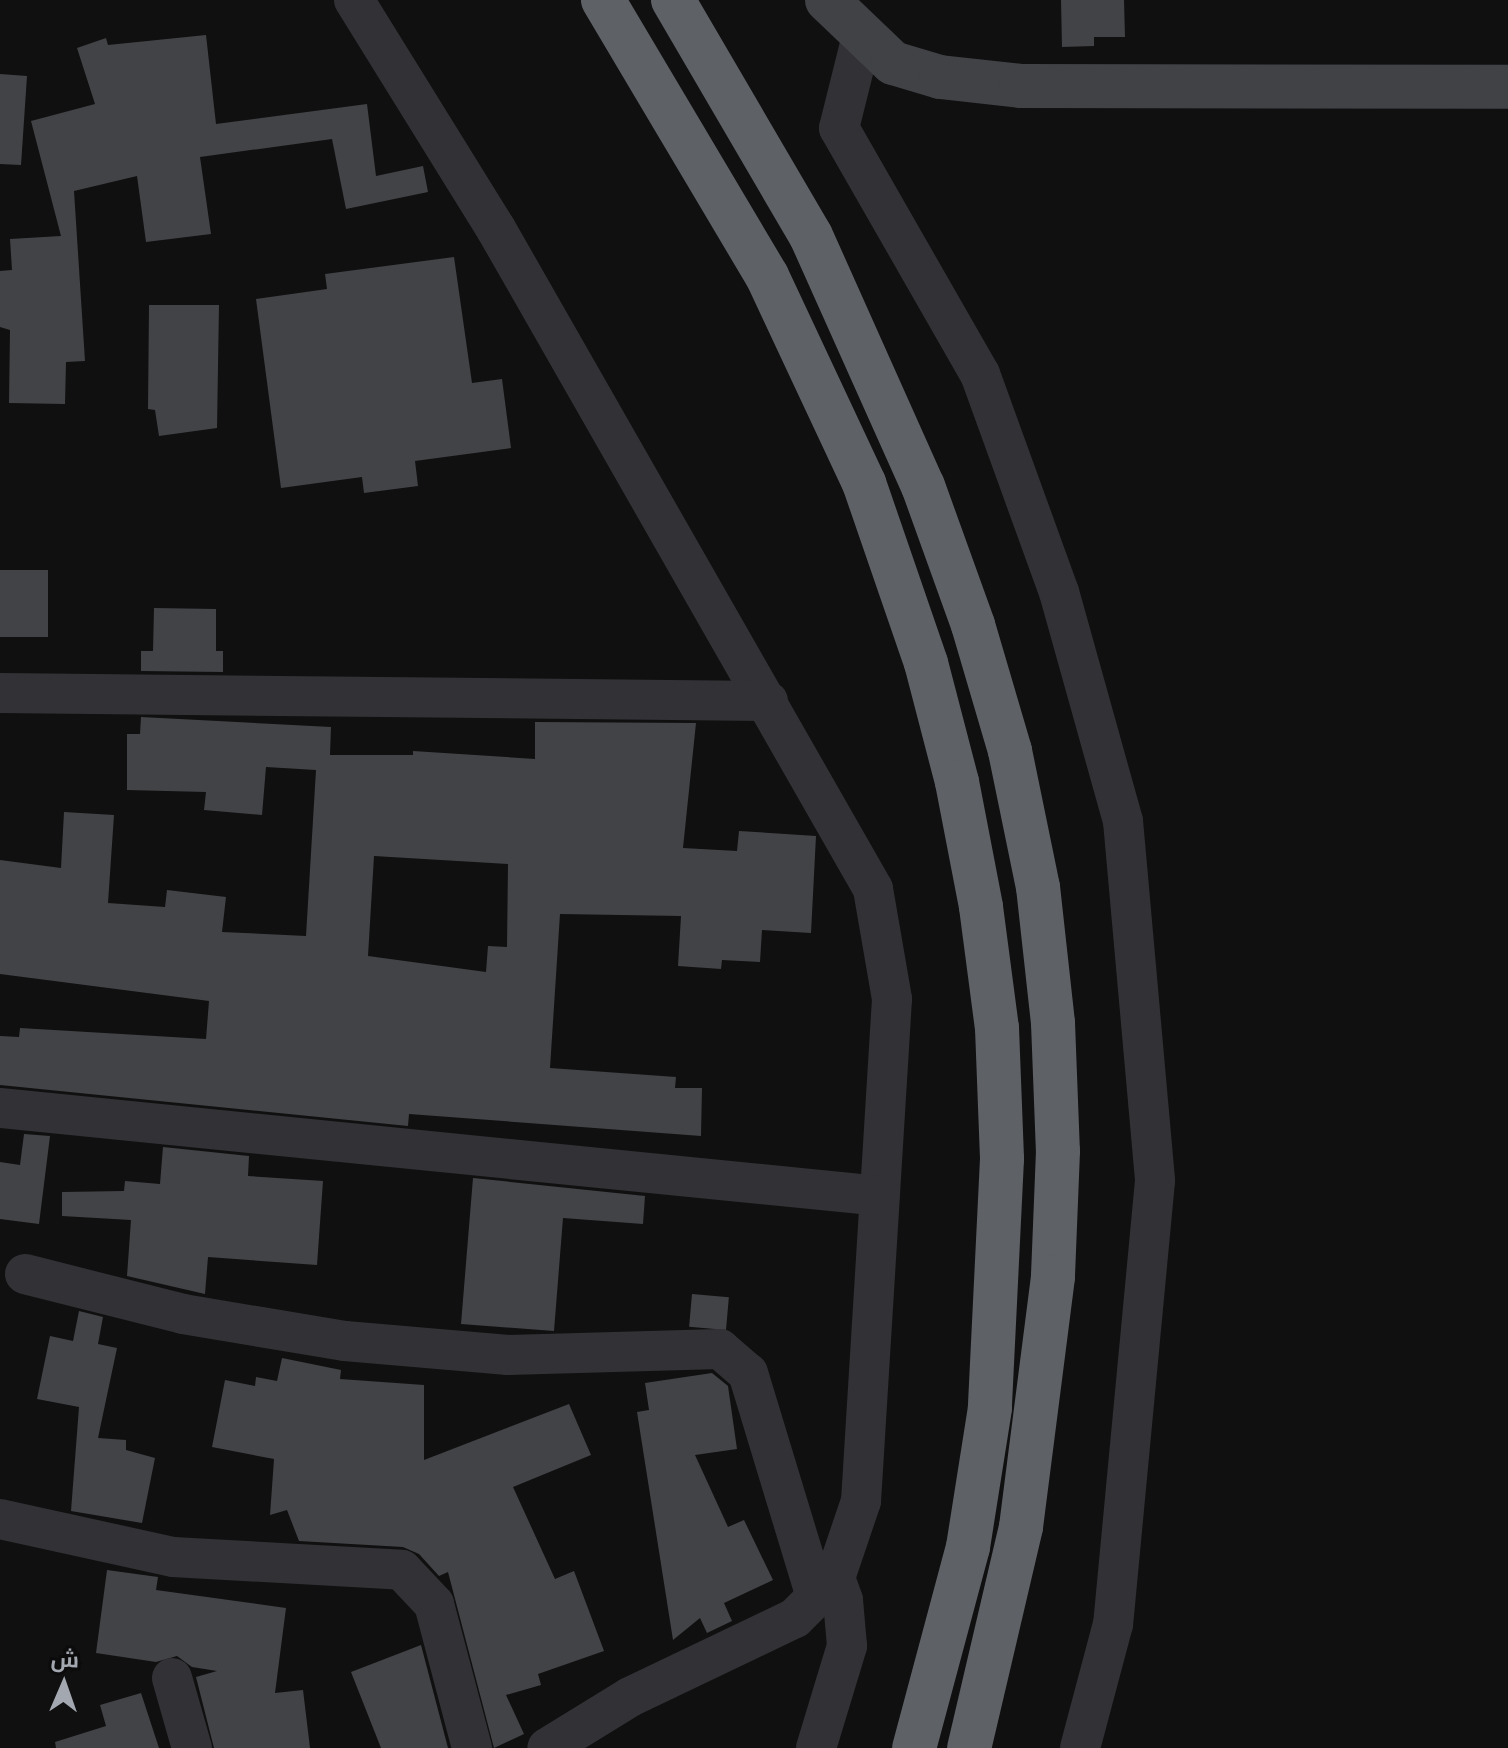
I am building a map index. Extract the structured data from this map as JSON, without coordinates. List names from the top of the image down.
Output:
{
  "north": "top"
}
